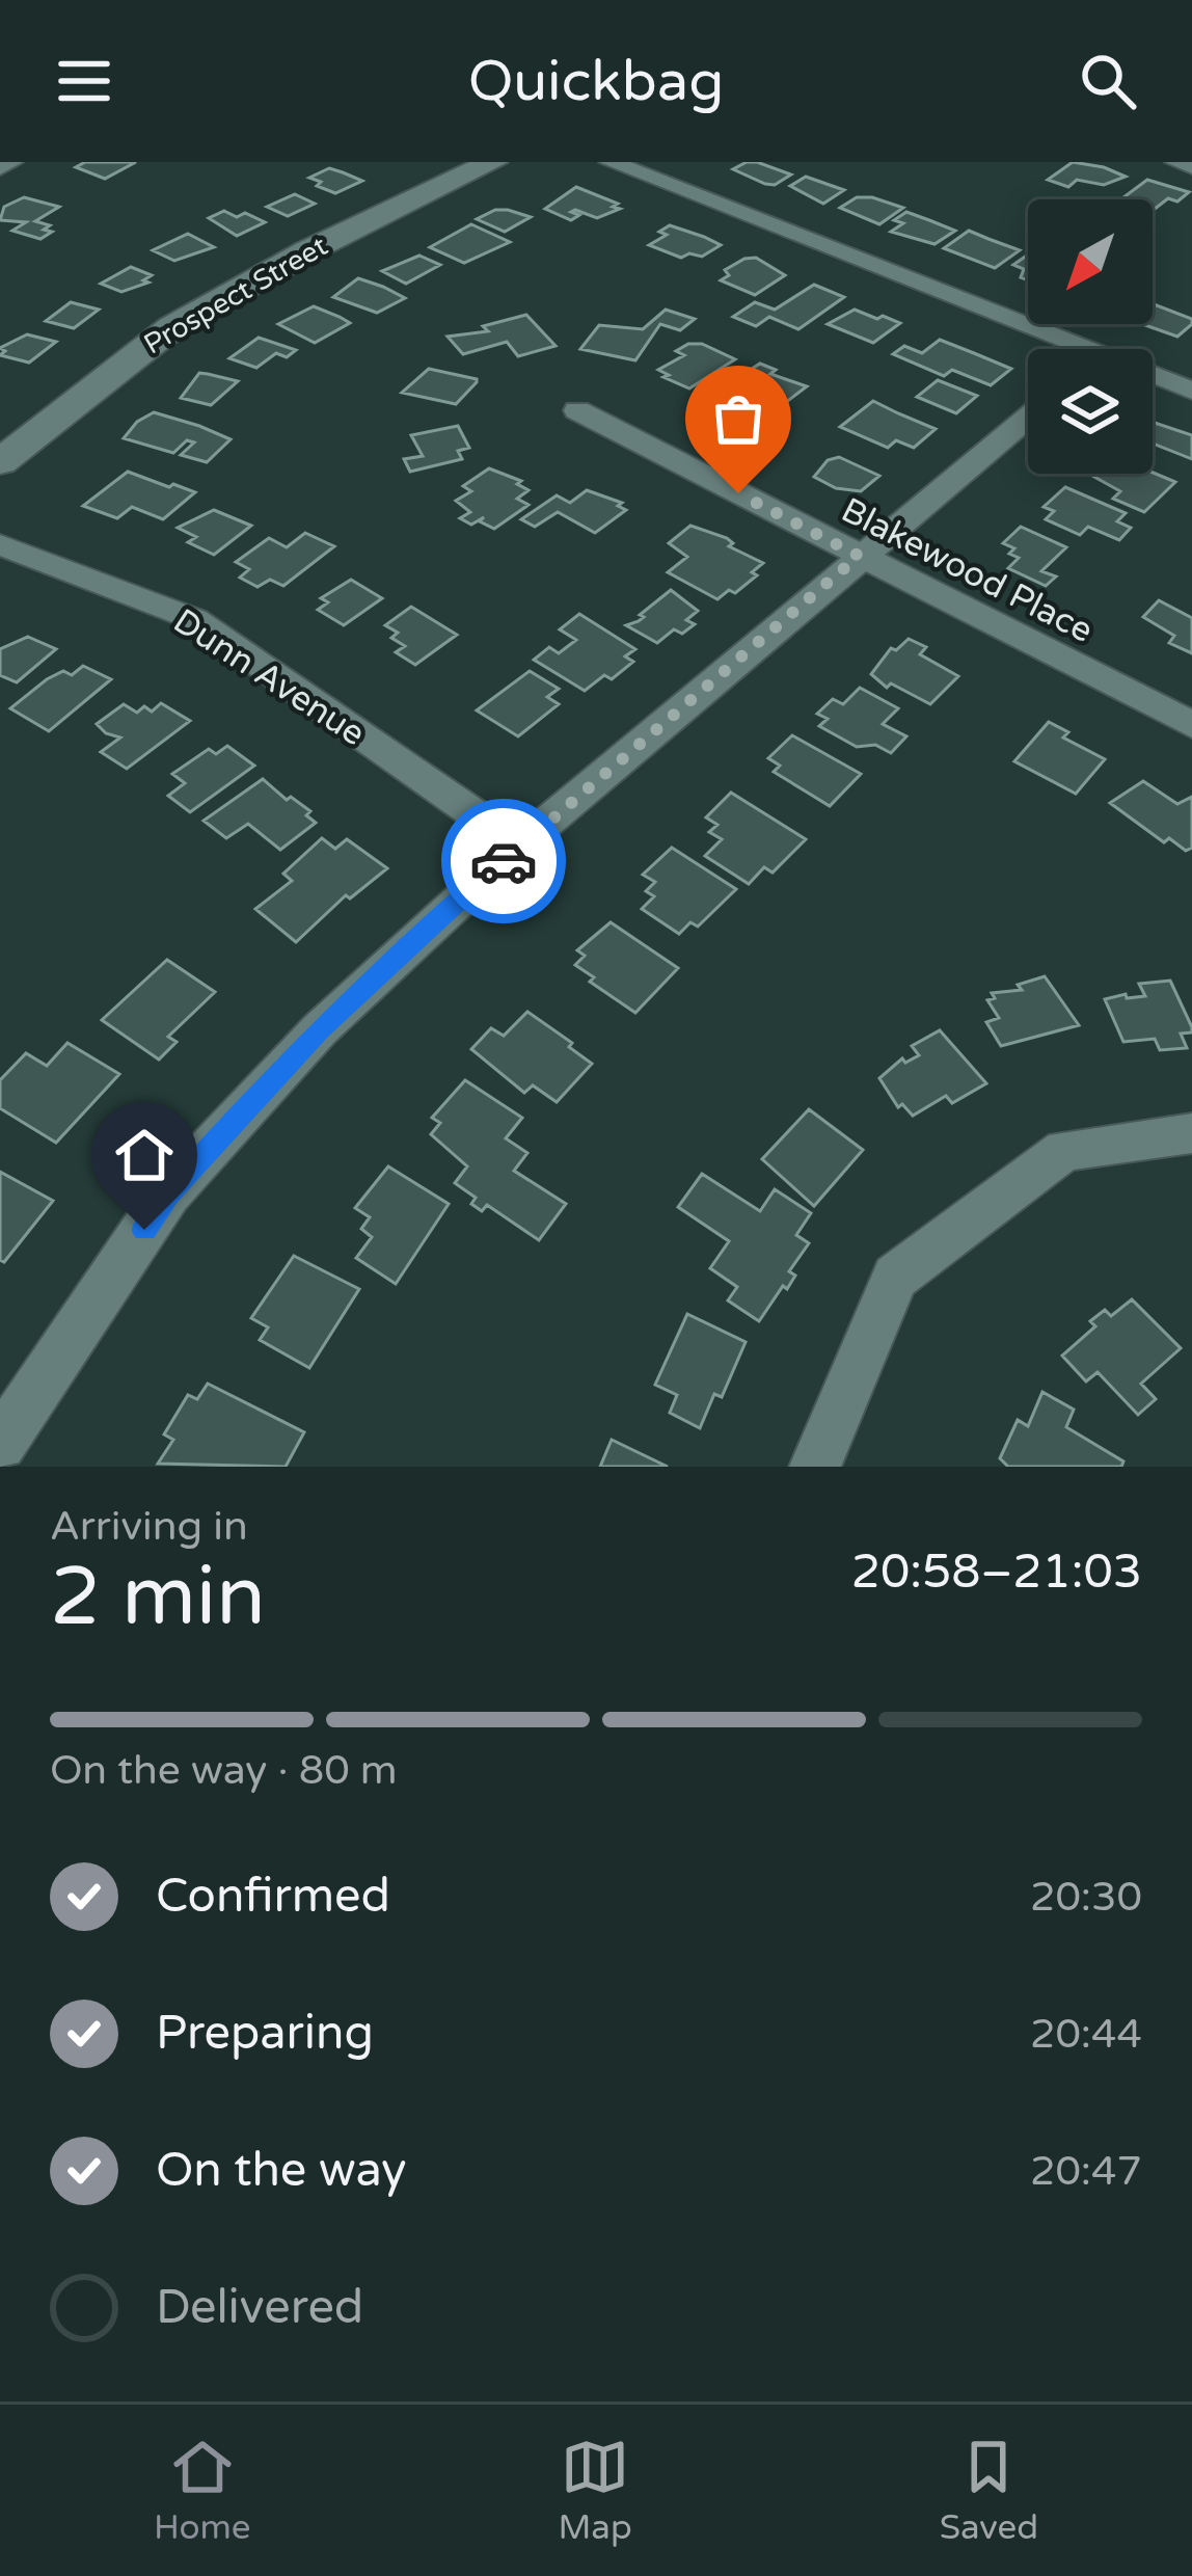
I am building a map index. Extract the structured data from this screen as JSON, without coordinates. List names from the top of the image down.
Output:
{
  "streets": {
    "street": ["Prospect Street", "Blakewood Place", "Dunn Avenue"]
  },
  "north": "bottom left",
  "page": {
    "header": "Quickbag",
    "heading": ["2 min", "Arriving in", "20:58–21:03"],
    "bar": "On the way · 80 m",
    "list": [
      ["Confirmed", "20:30"],
      ["Preparing", "20:44"],
      ["On the way", "20:47"],
      "Delivered"
    ],
    "tabs": ["Home", "Map", "Saved"]
  }
}
